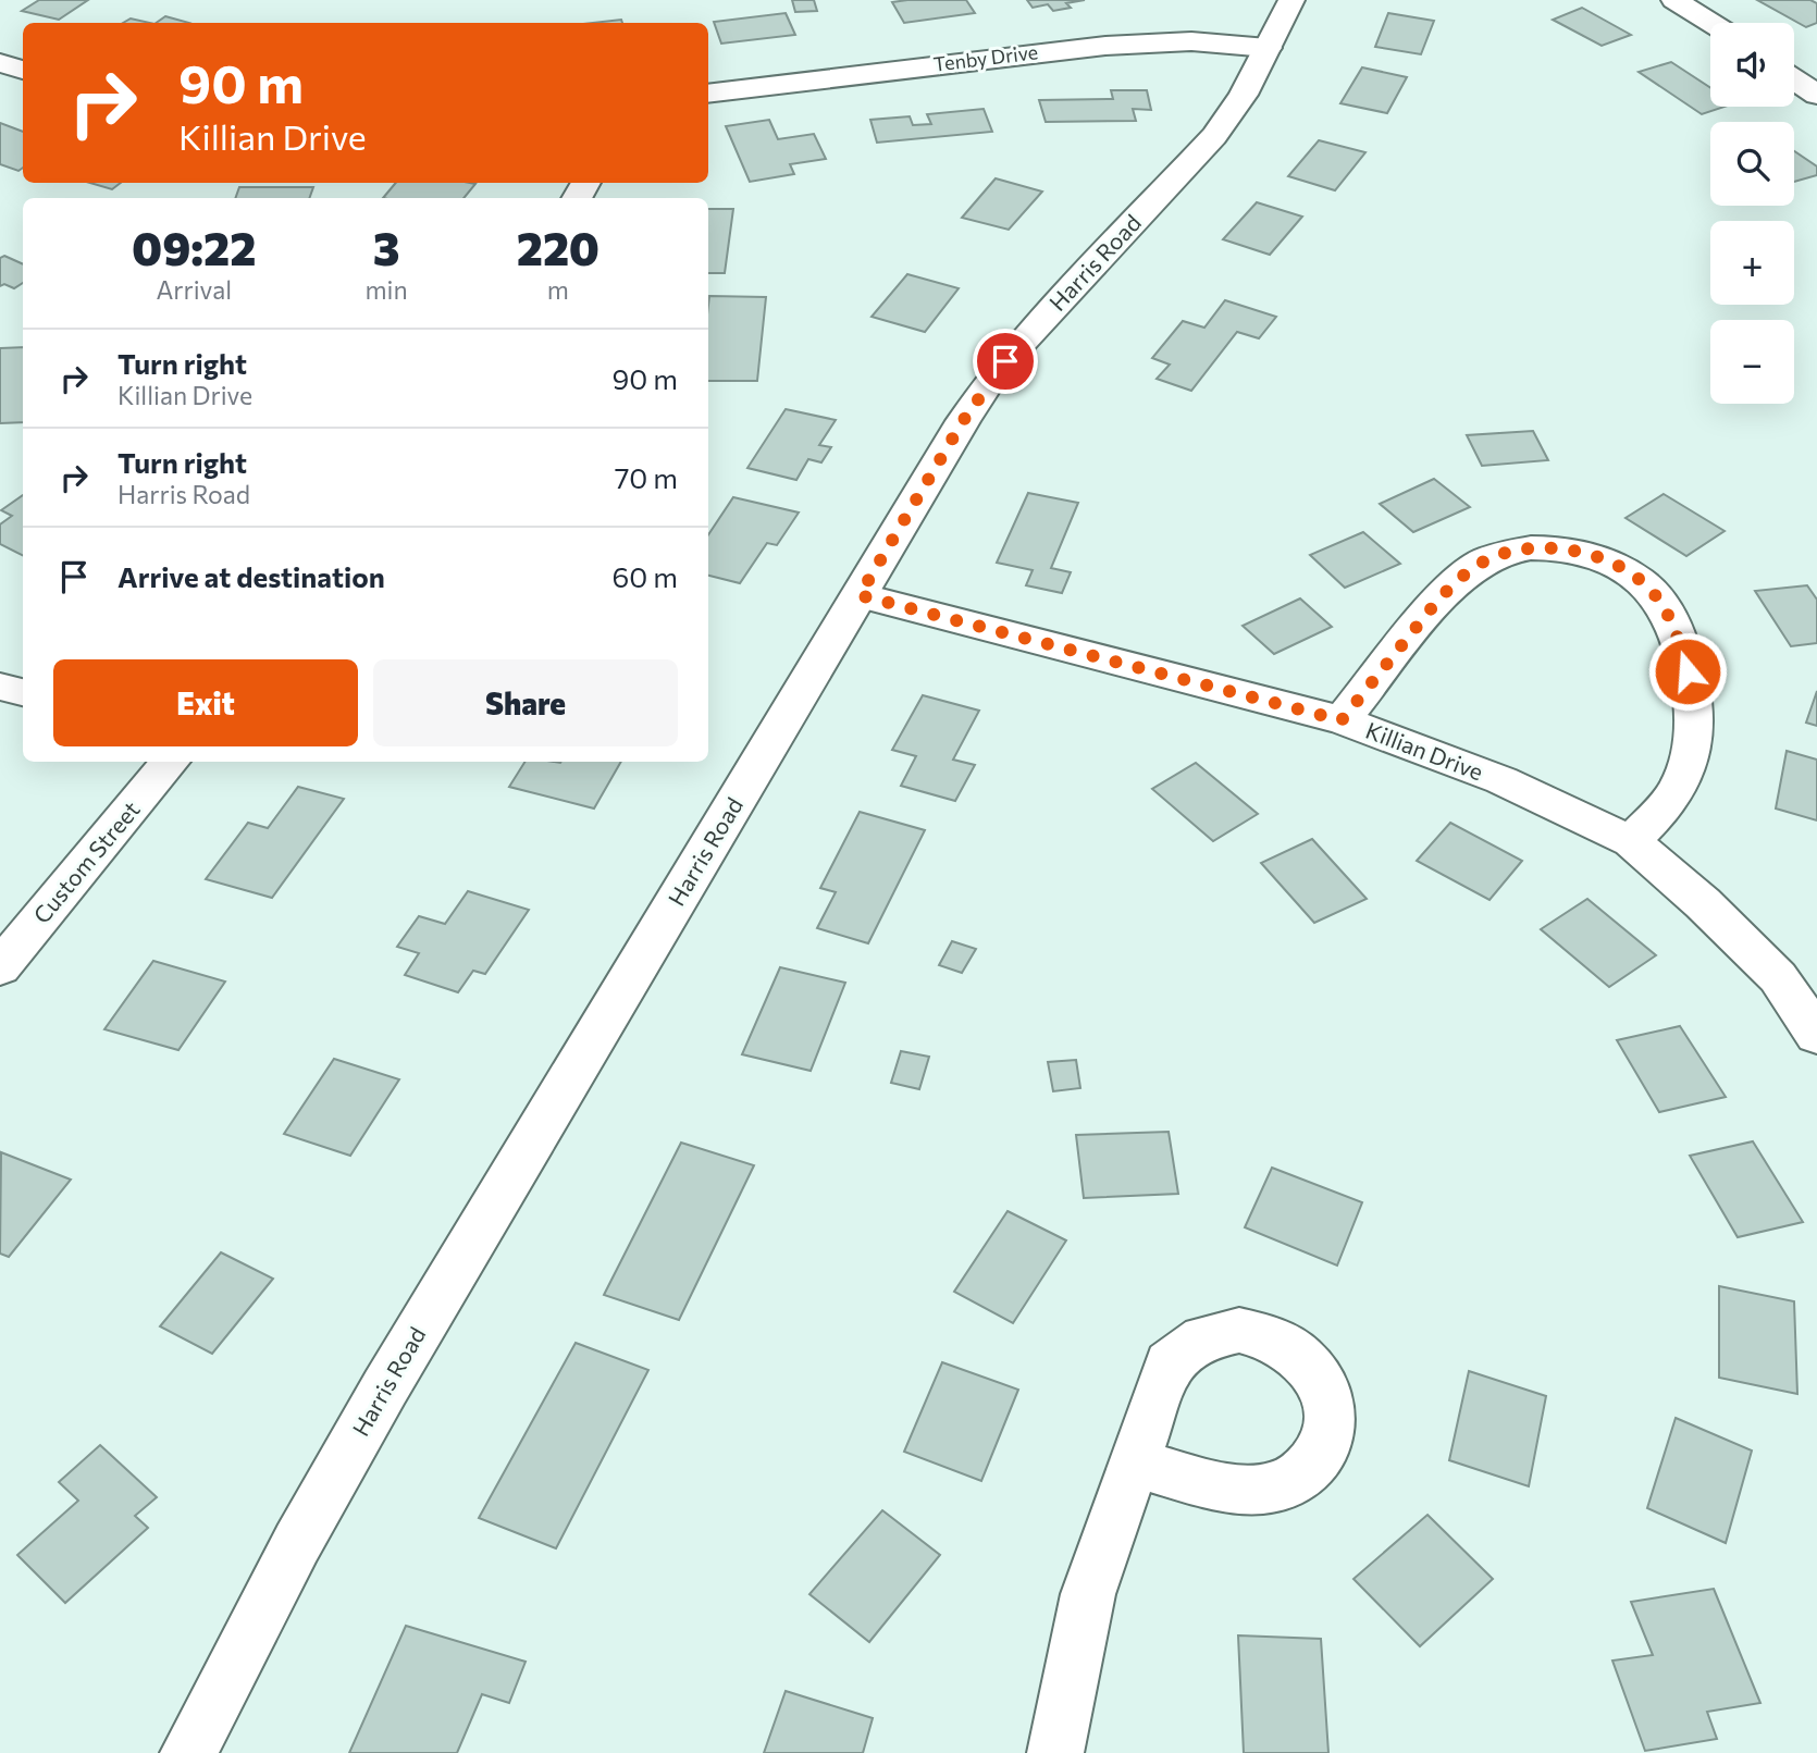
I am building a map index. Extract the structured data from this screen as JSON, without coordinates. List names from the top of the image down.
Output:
{
  "streets": {
    "street": [
      "Tenby Drive",
      "Harris Road",
      "Killian Drive",
      "Custom Street"
    ]
  },
  "crossings": [
    ["Tenby Drive", "Harris Road"],
    ["Harris Road", "Killian Drive"]
  ],
  "page": {
    "map_buttons": ["+", "−"],
    "turn": ["90 m", "Killian Drive"],
    "eta": [
      "09:22",
      "Arrival",
      "3",
      "min",
      "220",
      "m"
    ],
    "list": [
      {
        "name": "Turn right",
        "note": "Killian Drive",
        "value": "90 m"
      },
      {
        "name": "Turn right",
        "note": "Harris Road",
        "value": "70 m"
      },
      {
        "name": "Arrive at destination",
        "value": "60 m"
      }
    ],
    "buttons": ["Exit", "Share"]
  }
}
